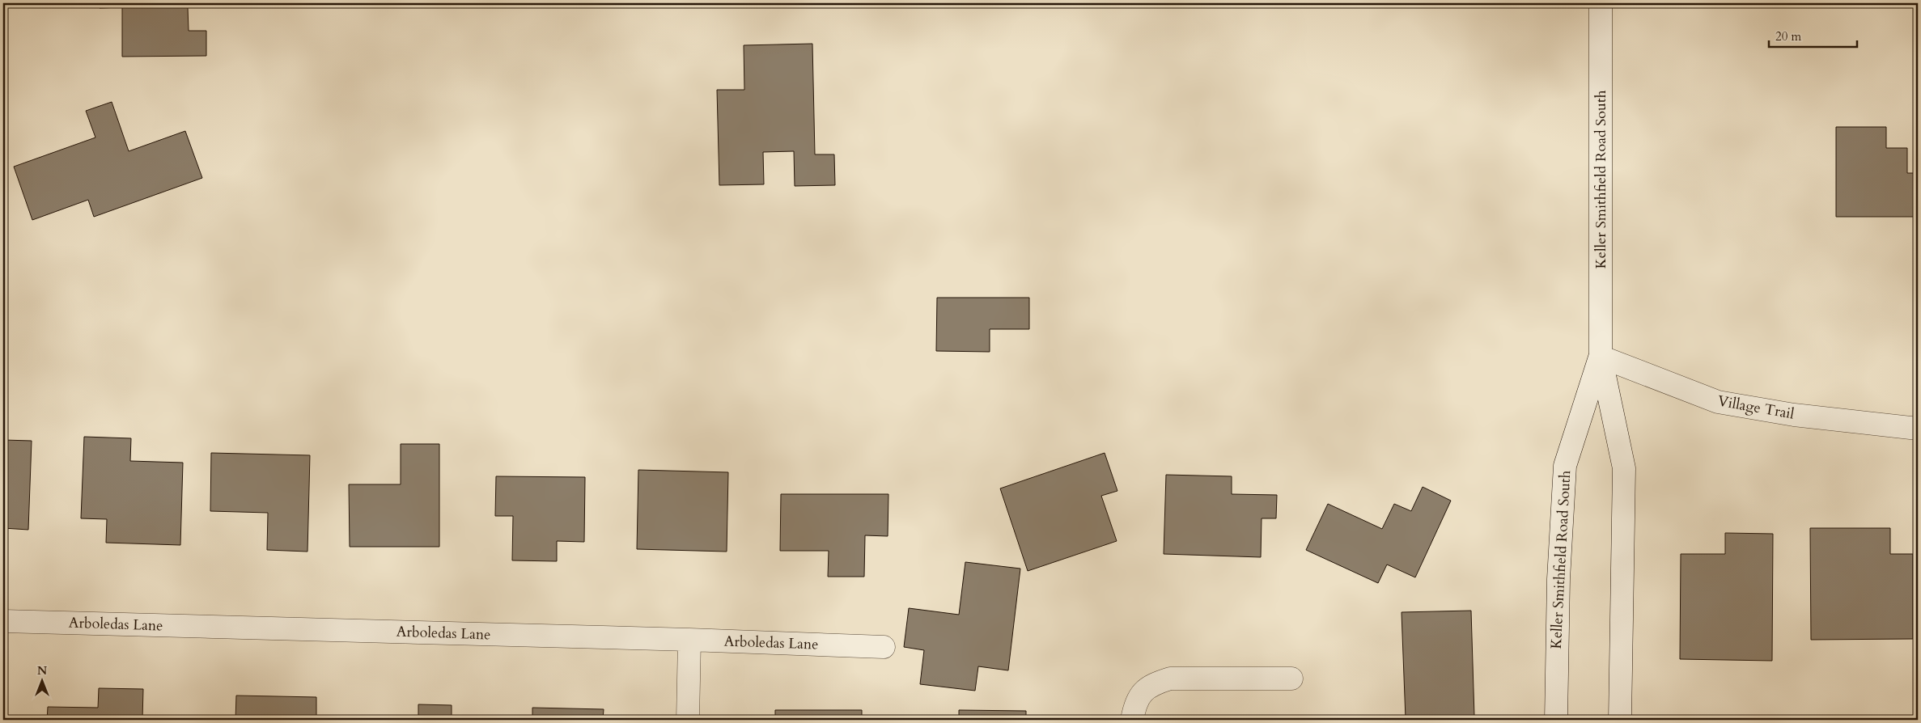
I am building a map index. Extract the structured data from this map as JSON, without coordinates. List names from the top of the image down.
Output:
{
  "streets": {
    "street": ["Keller Smithfield Road South", "Village Trail", "Arboledas Lane"]
  },
  "crossings": [
    ["Keller Smithfield Road South", "Village Trail"]
  ],
  "scale_bar": "20 m",
  "north": "top"
}
